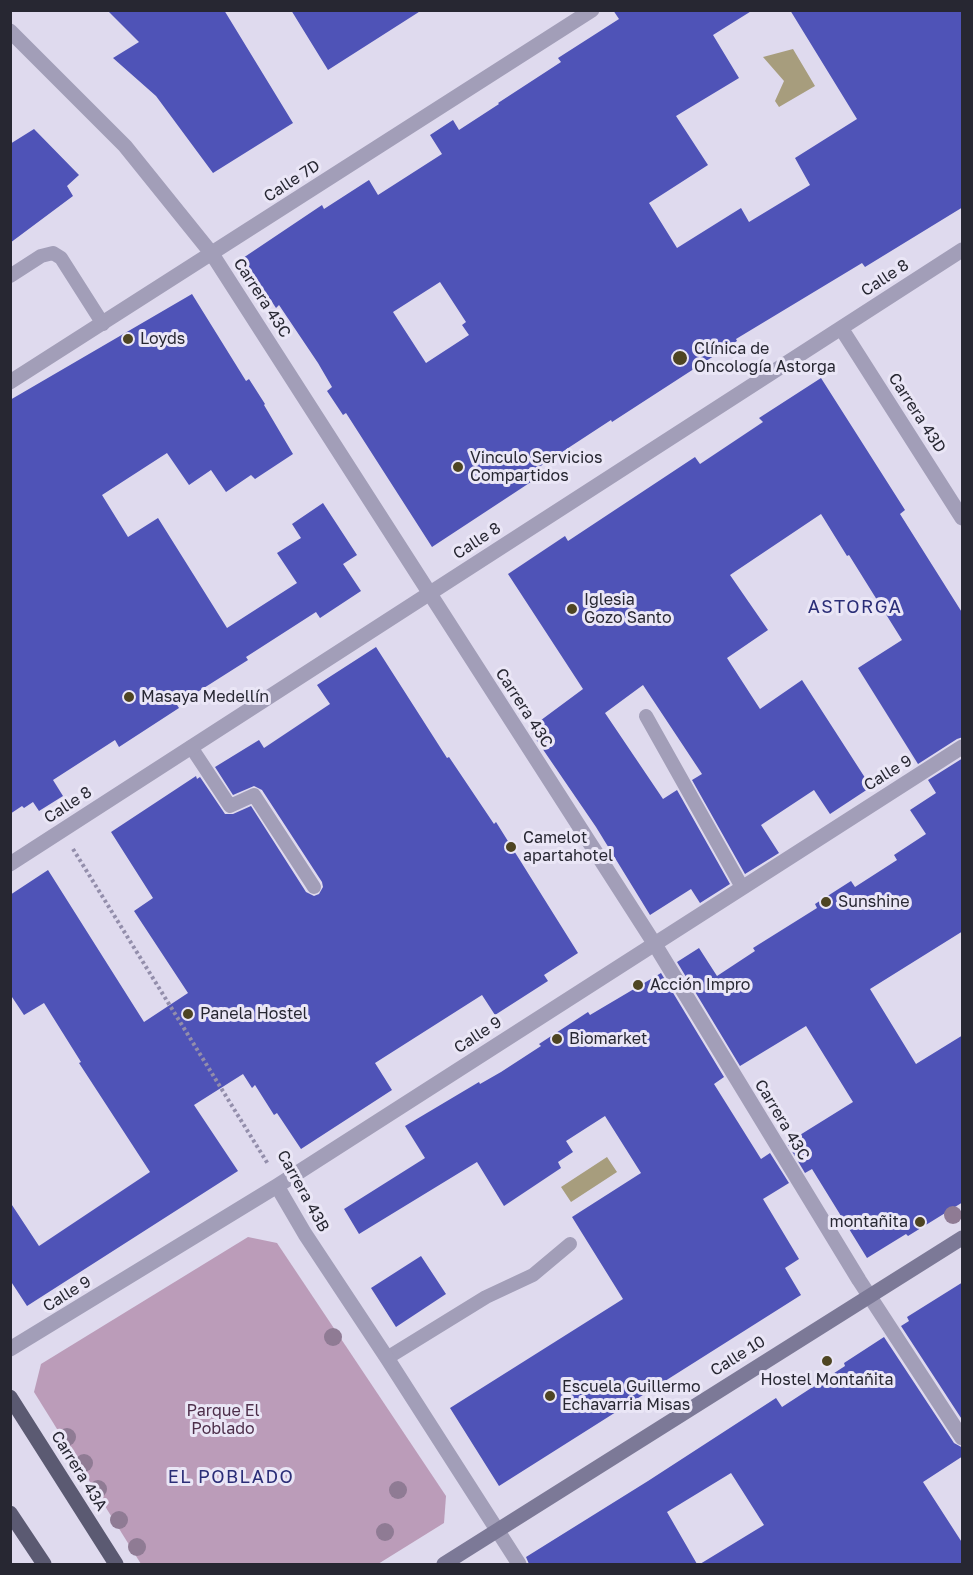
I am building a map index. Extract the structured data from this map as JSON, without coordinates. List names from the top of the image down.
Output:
{
  "streets": {
    "main road": ["Calle 10", "Carrera 43A"],
    "street": [
      "Calle 7D",
      "Calle 8",
      "Carrera 43C",
      "Carrera 43D",
      "Calle 9",
      "Carrera 43B"
    ]
  },
  "crossings": [
    ["Calle 7D", "Carrera 43C"],
    ["Calle 8", "Carrera 43C"],
    ["Calle 8", "Carrera 43D"],
    ["Calle 8", "Carrera 43B"],
    ["Carrera 43C", "Calle 9"],
    ["Carrera 43C", "Calle 10"],
    ["Calle 9", "Carrera 43B"],
    ["Carrera 43B", "Calle 10"]
  ],
  "districts": ["ASTORGA", "EL POBLADO"],
  "parks": ["Parque El Poblado"],
  "places": [
    "Loyds",
    "Clínica de Oncología Astorga",
    "Vinculo Servicios Compartidos",
    "Iglesia Gozo Santo",
    "Masaya Medellín",
    "Camelot apartahotel",
    "Sunshine",
    "Acción Impro",
    "Panela Hostel",
    "Biomarket",
    "montañita",
    "Hostel Montañita",
    "Escuela Guillermo Echavarria Misas"
  ]
}
